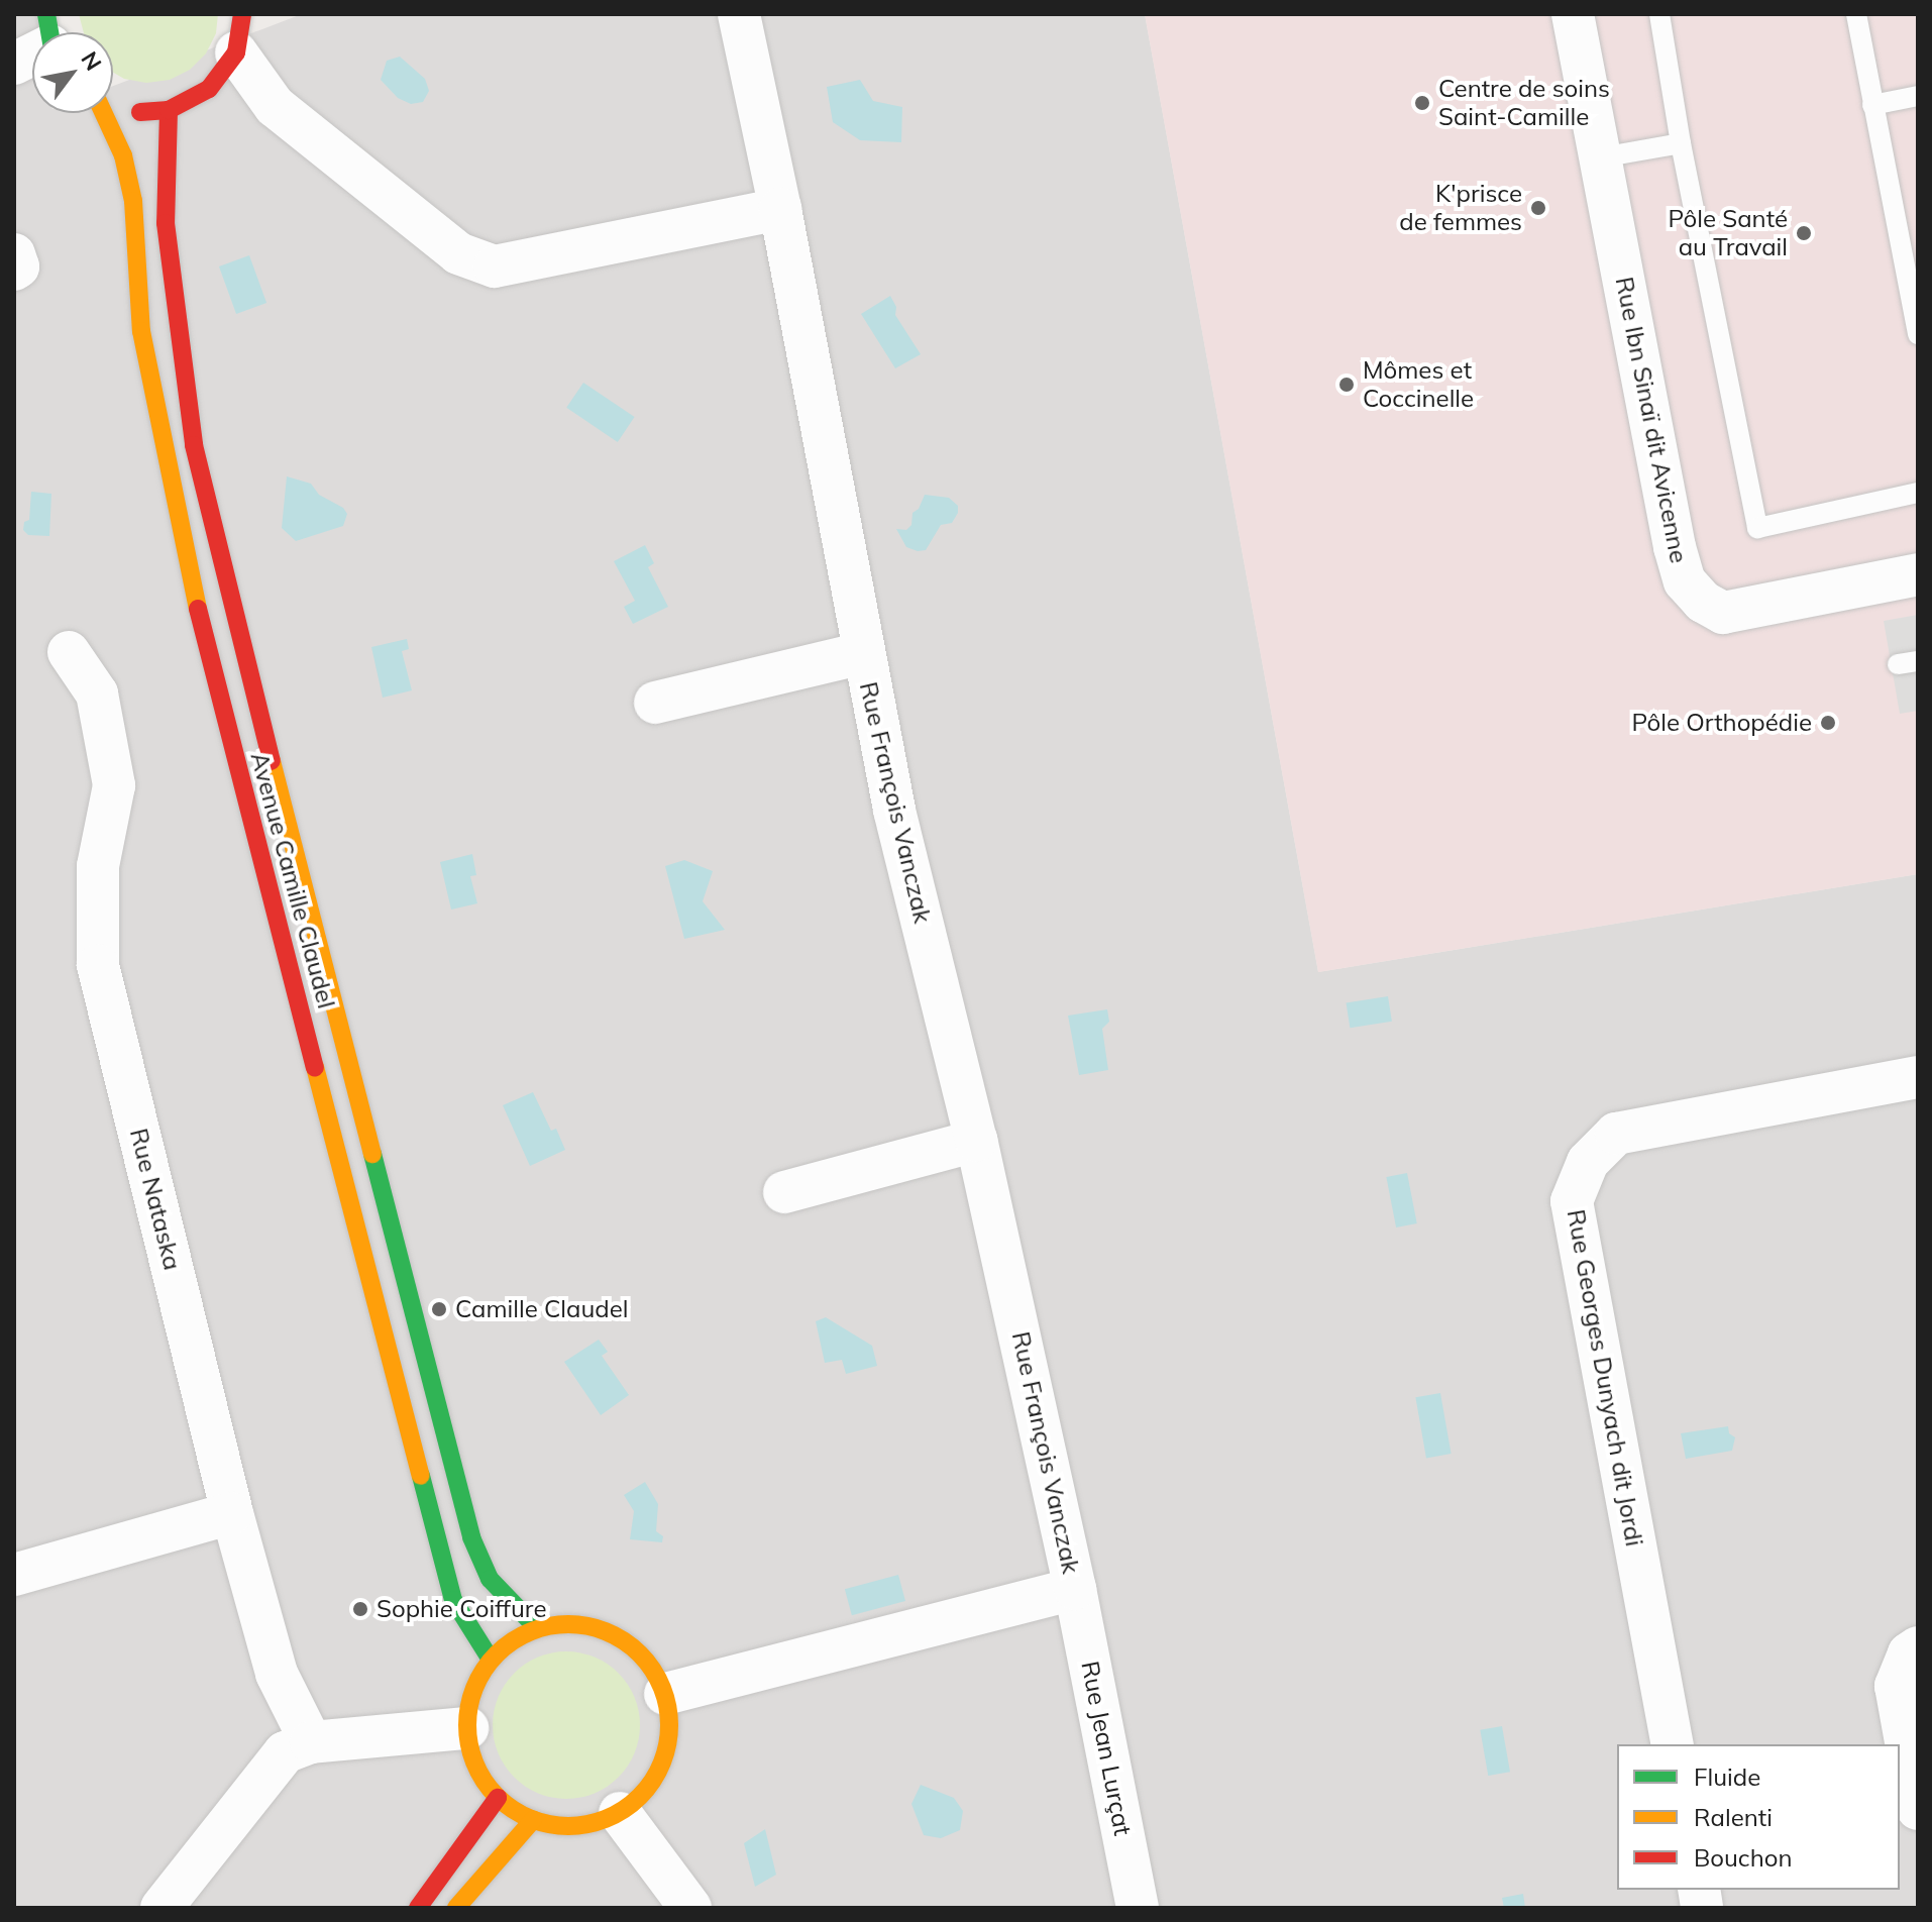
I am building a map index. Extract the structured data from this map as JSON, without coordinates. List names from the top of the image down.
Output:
{
  "streets": {
    "main road": ["Avenue Camille Claudel"],
    "street": [
      "Rue Ibn Sinaï dit Avicenne",
      "Rue François Vanczak",
      "Rue Nataska",
      "Rue Georges Dunyach dit Jordi",
      "Rue Jean Lurçat"
    ]
  },
  "crossings": [
    ["Rue François Vanczak", "Avenue Camille Claudel"],
    ["Rue François Vanczak", "Rue Jean Lurçat"]
  ],
  "places": [
    "Centre de soins Saint-Camille",
    "K'prisce de femmes",
    "Pôle Santé au Travail",
    "Mômes et Coccinelle",
    "Pôle Orthopédie",
    "Camille Claudel",
    "Sophie Coiffure"
  ],
  "legend": ["Fluide", "Ralenti", "Bouchon"],
  "north": "top right"
}
